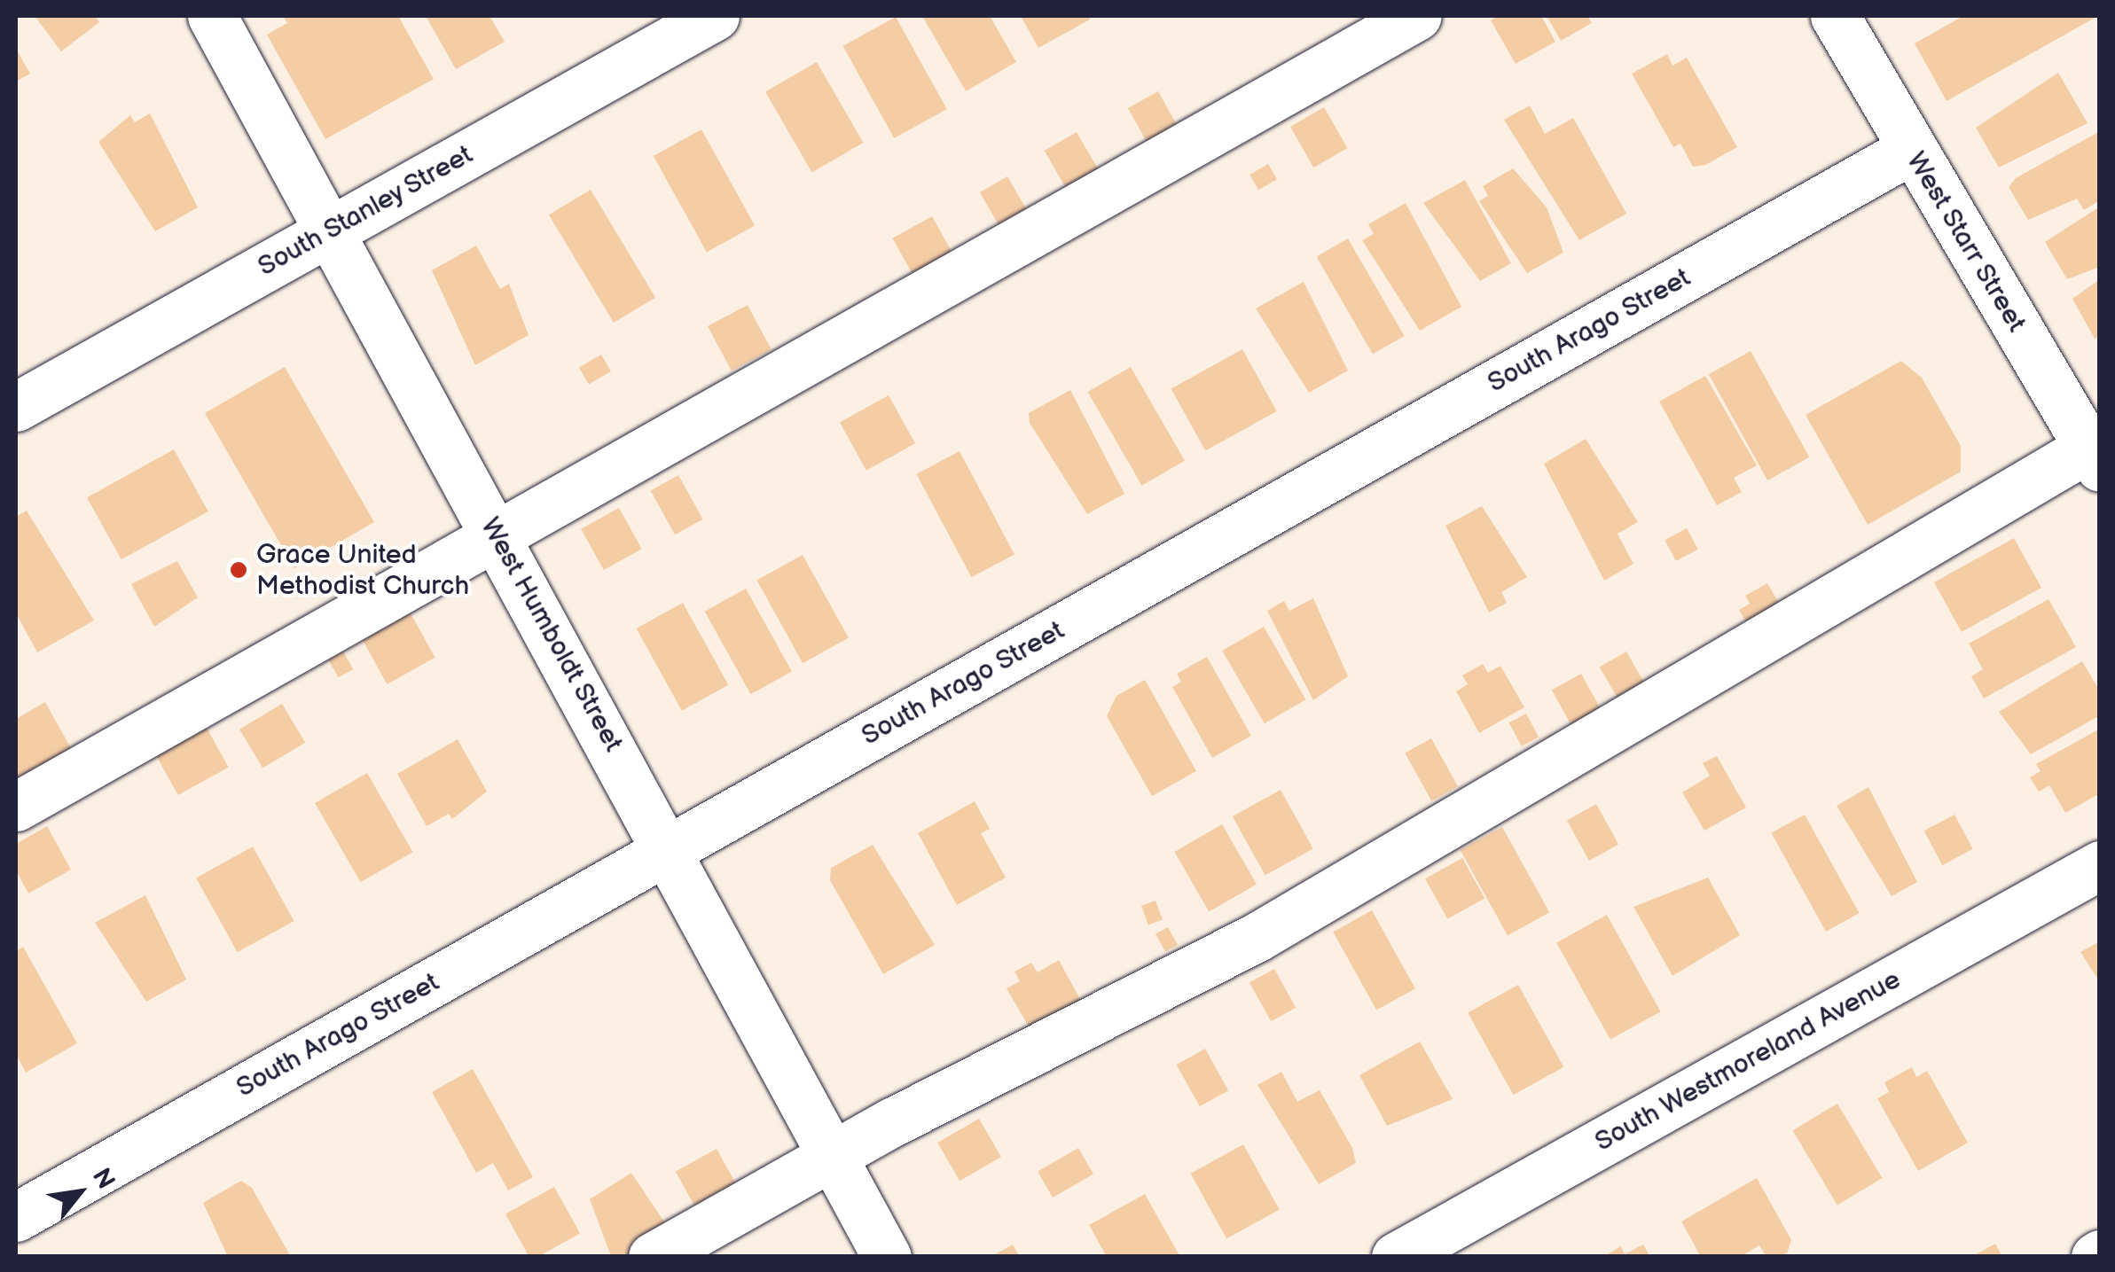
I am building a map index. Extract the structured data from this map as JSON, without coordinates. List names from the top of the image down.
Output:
{
  "streets": {
    "street": [
      "South Stanley Street",
      "West Starr Street",
      "South Arago Street",
      "West Humboldt Street",
      "South Westmoreland Avenue"
    ]
  },
  "crossings": [
    ["South Stanley Street", "West Humboldt Street"],
    ["West Starr Street", "South Arago Street"],
    ["South Arago Street", "West Humboldt Street"]
  ],
  "places": ["Grace United Methodist Church"],
  "north": "top right"
}
